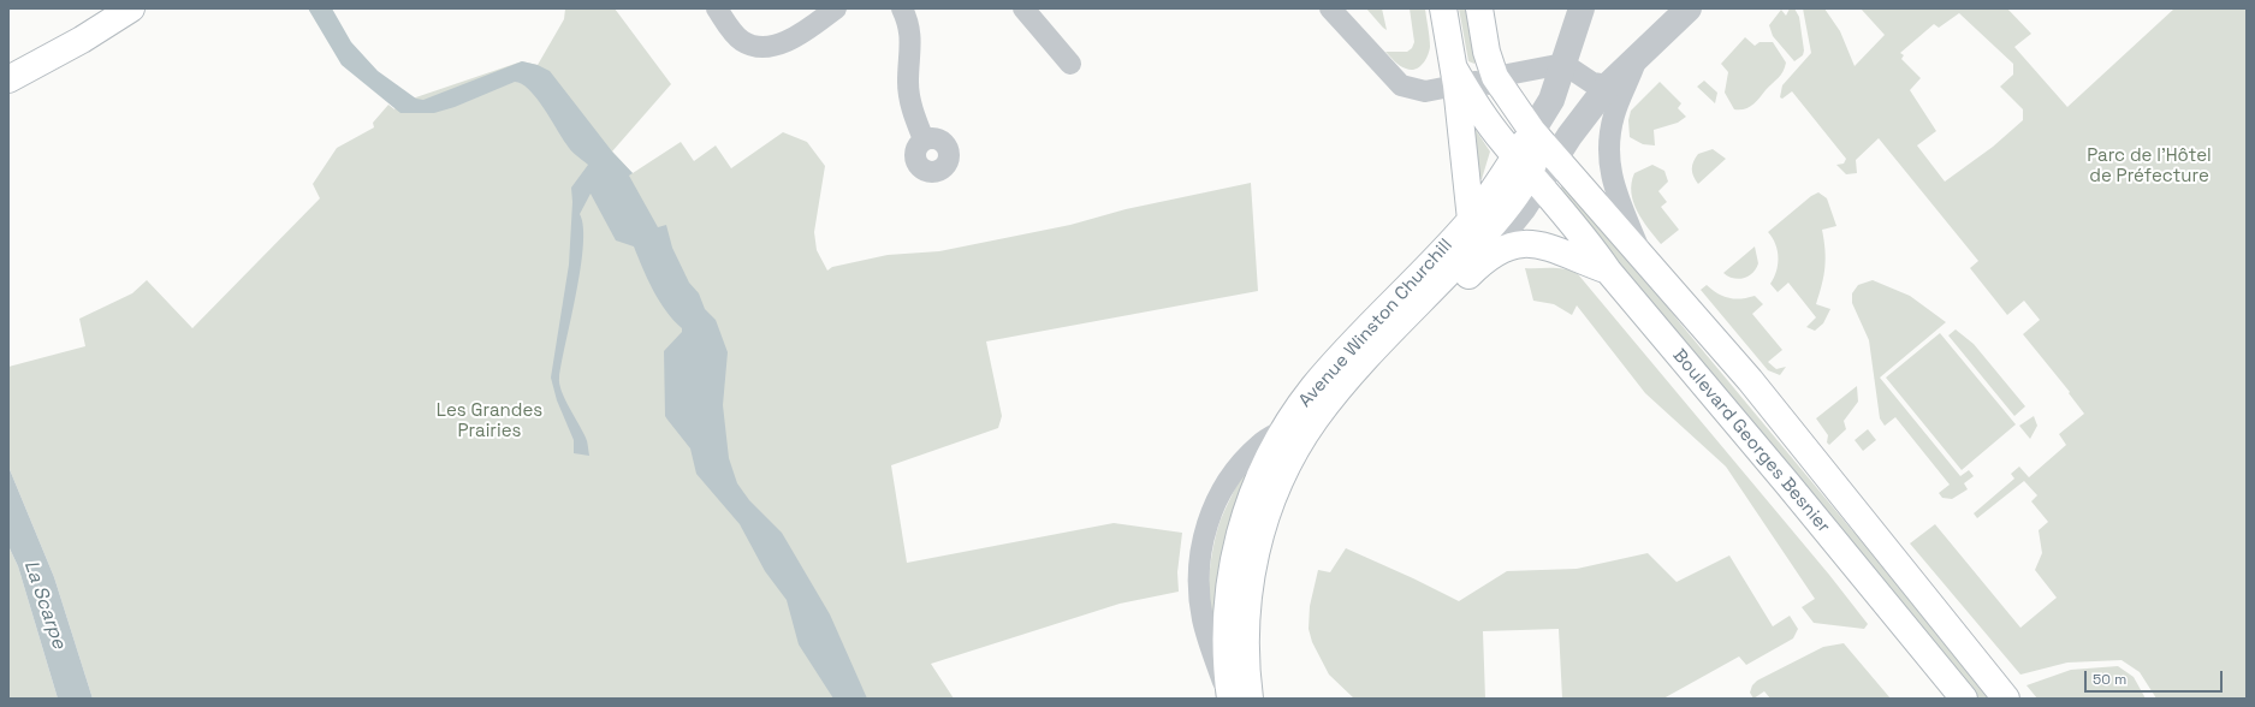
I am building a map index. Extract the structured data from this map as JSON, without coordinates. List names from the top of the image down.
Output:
{
  "streets": {
    "main road": ["Avenue Winston Churchill", "Boulevard Georges Besnier"]
  },
  "crossings": [
    ["Avenue Winston Churchill", "Boulevard Georges Besnier"]
  ],
  "water": ["La Scarpe"],
  "parks": ["Parc de l'Hôtel de Préfecture", "Les Grandes Prairies"],
  "scale_bar": "50 m"
}
